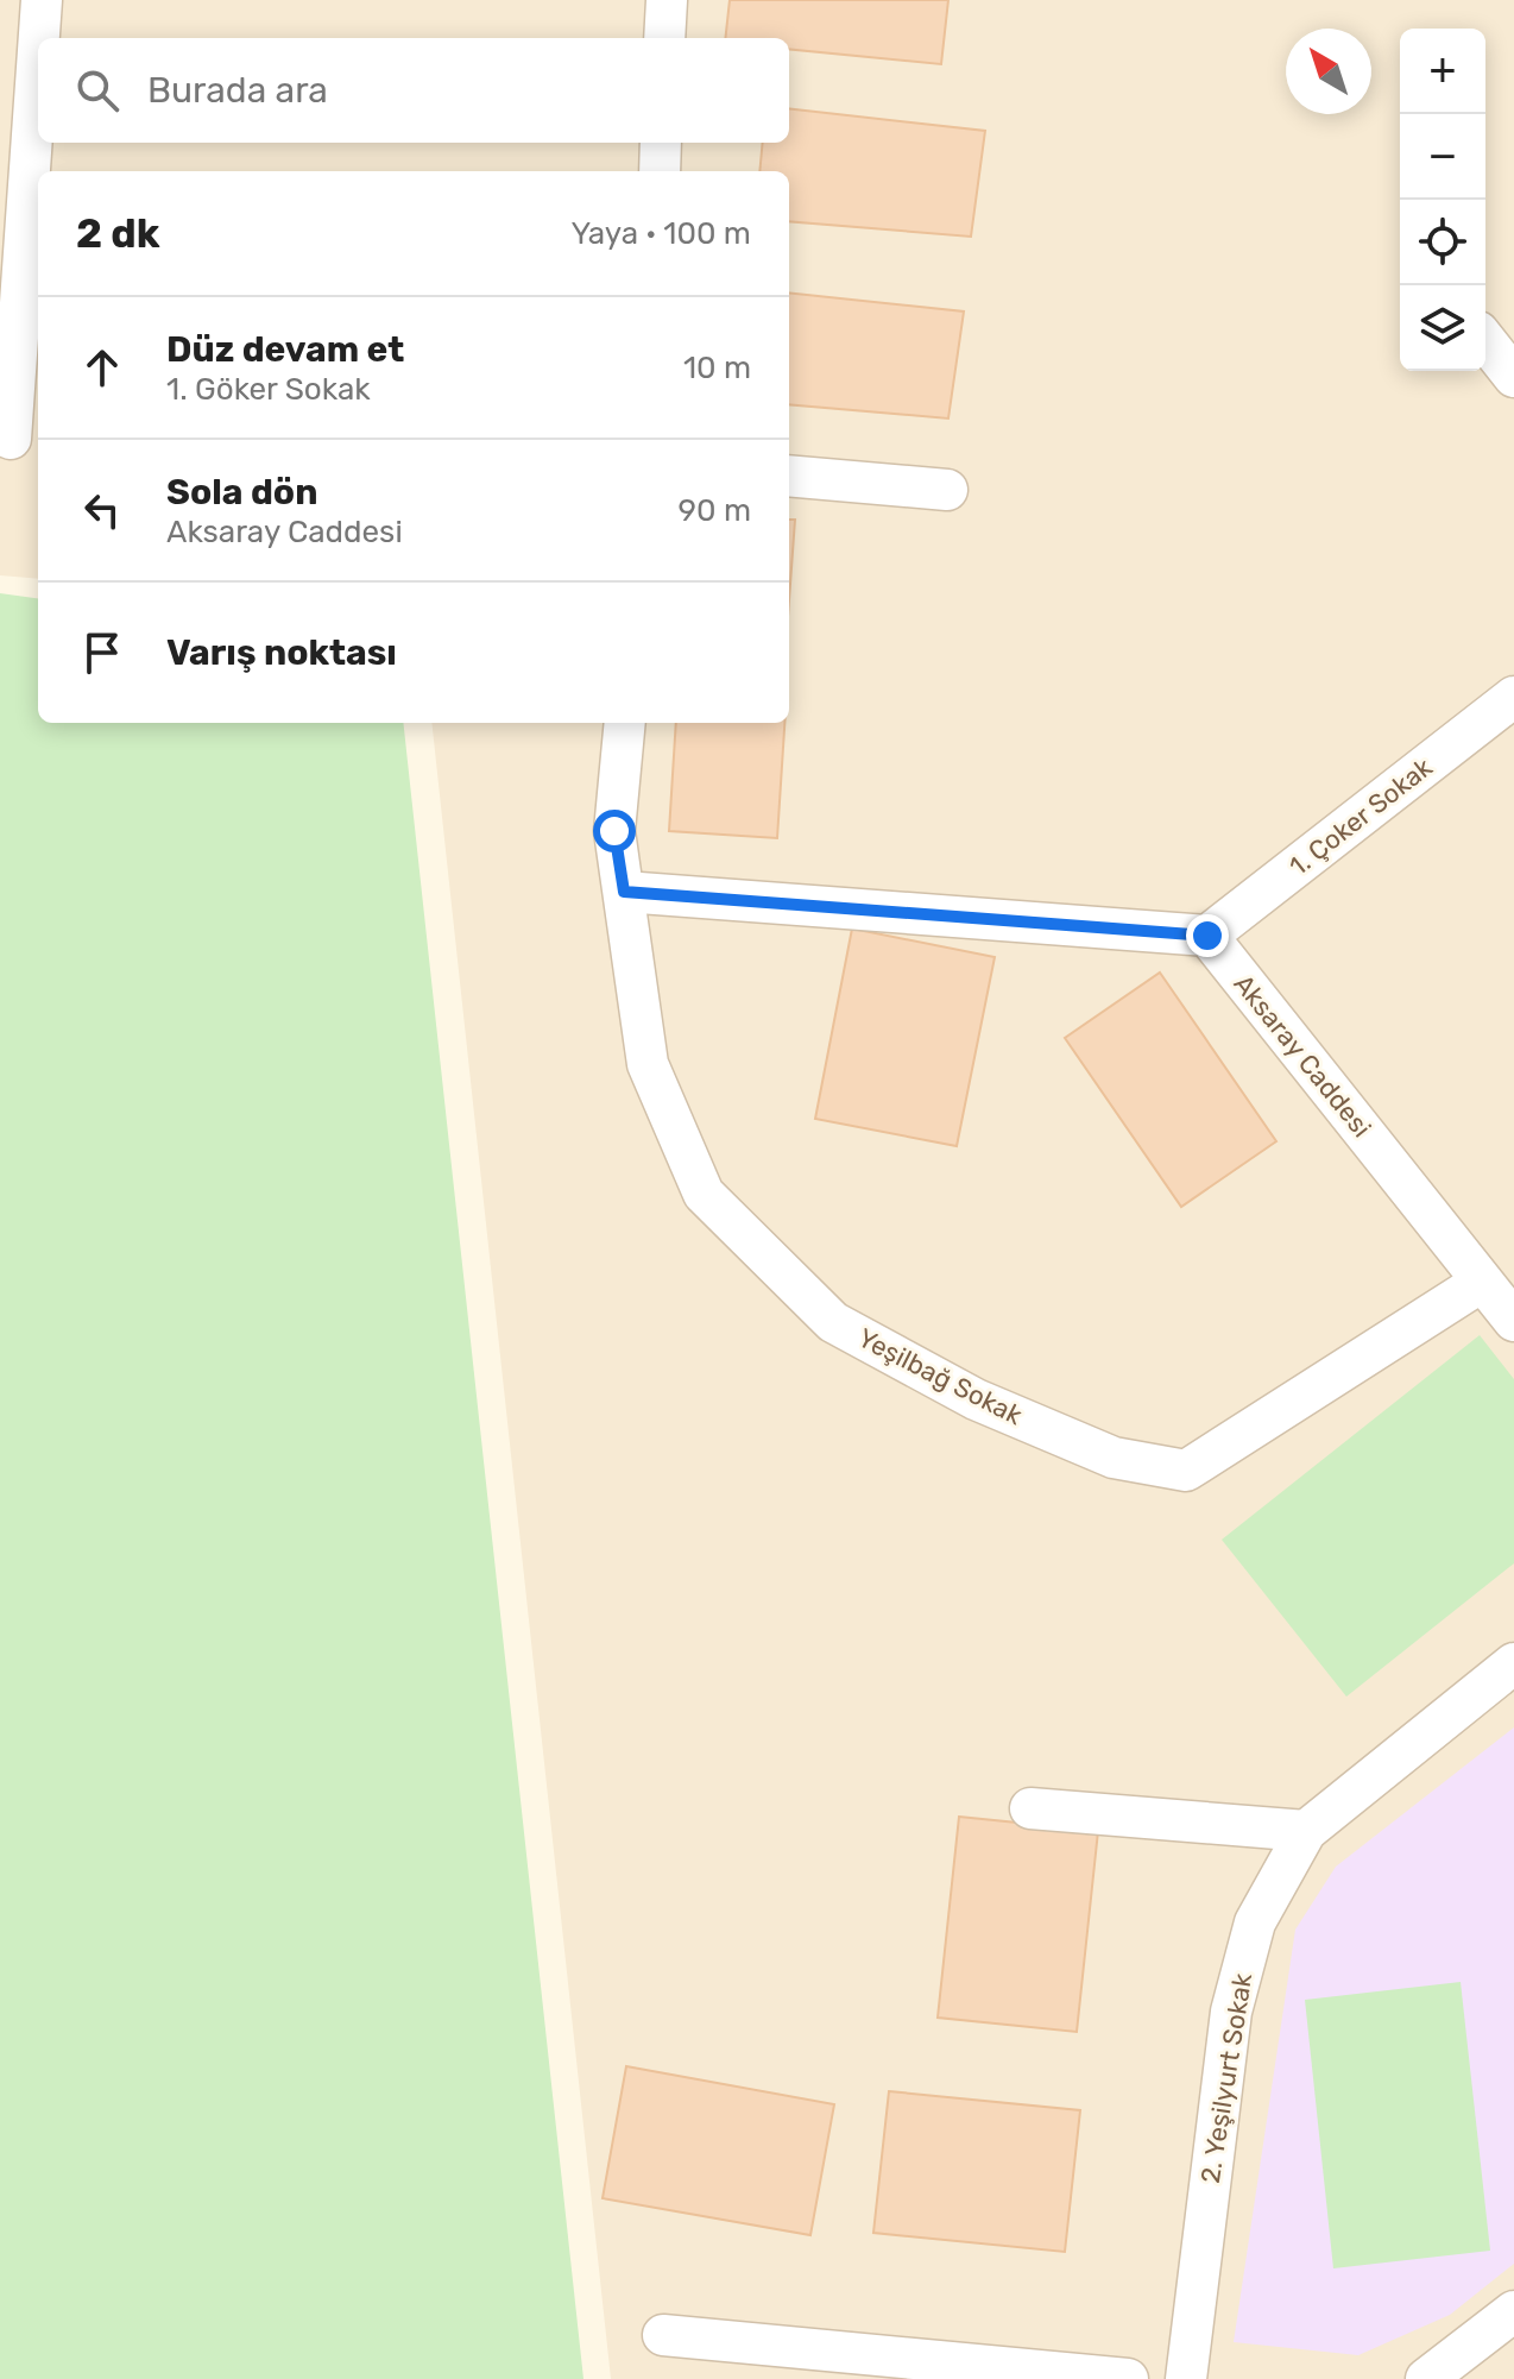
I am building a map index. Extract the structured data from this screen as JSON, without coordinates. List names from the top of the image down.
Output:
{
  "streets": {
    "street": [
      "1. Çoker Sokak",
      "Aksaray Caddesi",
      "Yeşilbağ Sokak",
      "2. Yeşilyurt Sokak"
    ]
  },
  "crossings": [
    ["1. Çoker Sokak", "Aksaray Caddesi"],
    ["Aksaray Caddesi", "Yeşilbağ Sokak"]
  ],
  "north": "top left",
  "page": {
    "map_buttons": ["+", "−"],
    "search": "Burada ara",
    "heading": ["2 dk", "Yaya · 100 m"],
    "list": [
      ["Düz devam et", "1. Göker Sokak", "10 m"],
      ["Sola dön", "Aksaray Caddesi", "90 m"],
      "Varış noktası"
    ]
  }
}
